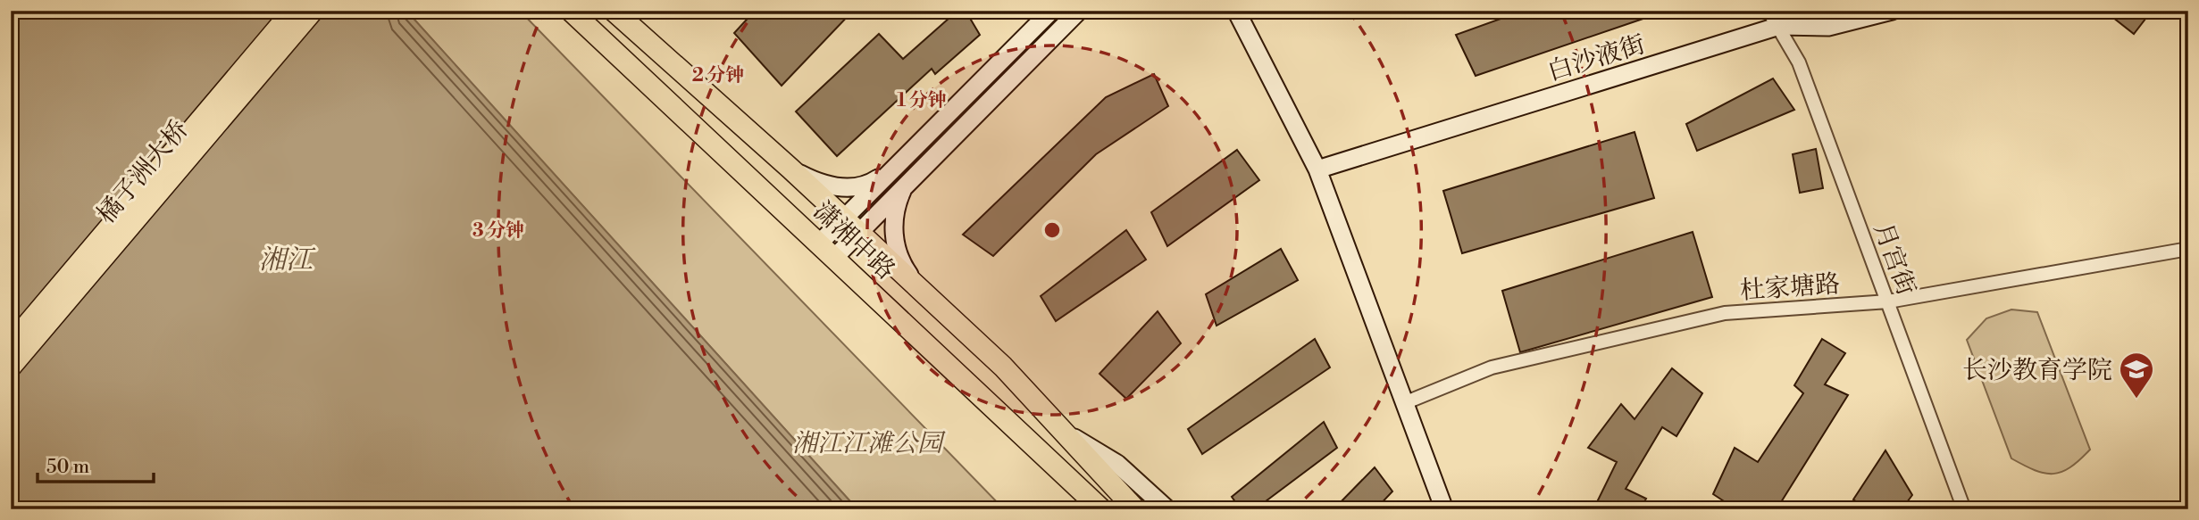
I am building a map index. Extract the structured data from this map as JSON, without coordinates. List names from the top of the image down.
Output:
{
  "streets": {
    "main road": ["橘子洲大桥", "潇湘中路"],
    "street": ["白沙液街", "月宫街", "杜家塘路"]
  },
  "crossings": [
    ["白沙液街", "月宫街"],
    ["月宫街", "杜家塘路"]
  ],
  "water": ["湘江"],
  "parks": ["湘江江滩公园"],
  "places": {
    "school or university": ["长沙教育学院"]
  },
  "scale_bar": "50 m",
  "rings": ["2 分钟", "1 分钟", "3 分钟"]
}
